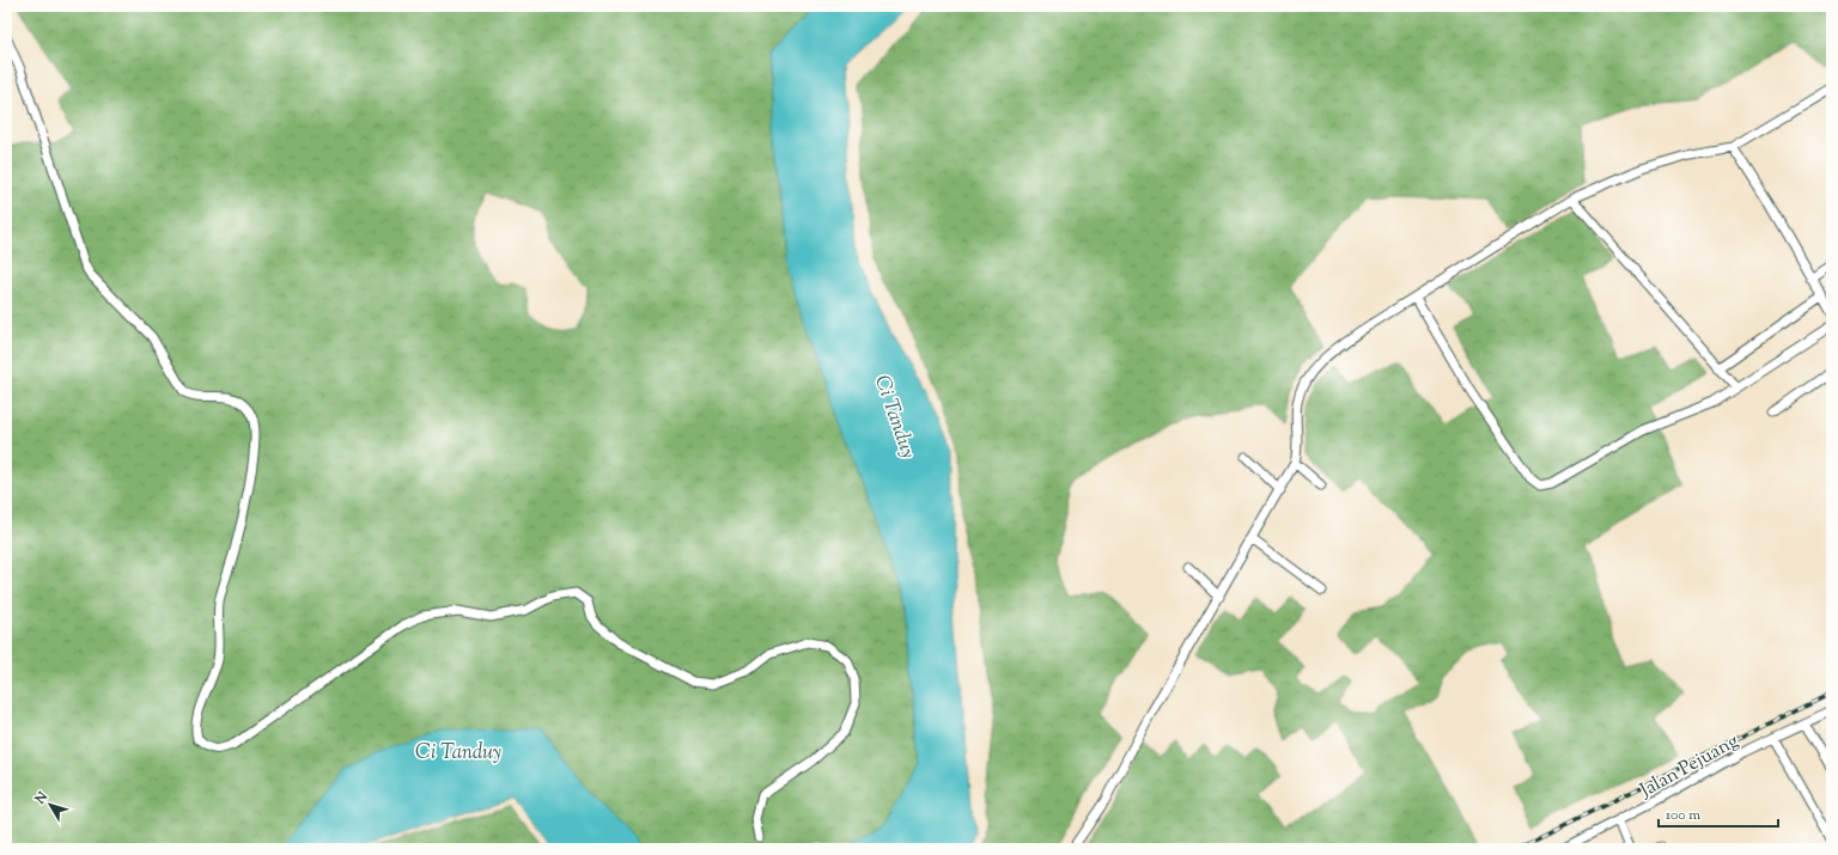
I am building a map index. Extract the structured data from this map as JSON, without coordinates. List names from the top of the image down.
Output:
{
  "streets": {
    "street": ["Jalan Pejuang"]
  },
  "water": ["Ci Tanduy"],
  "scale_bar": "100 m",
  "north": "top left"
}
